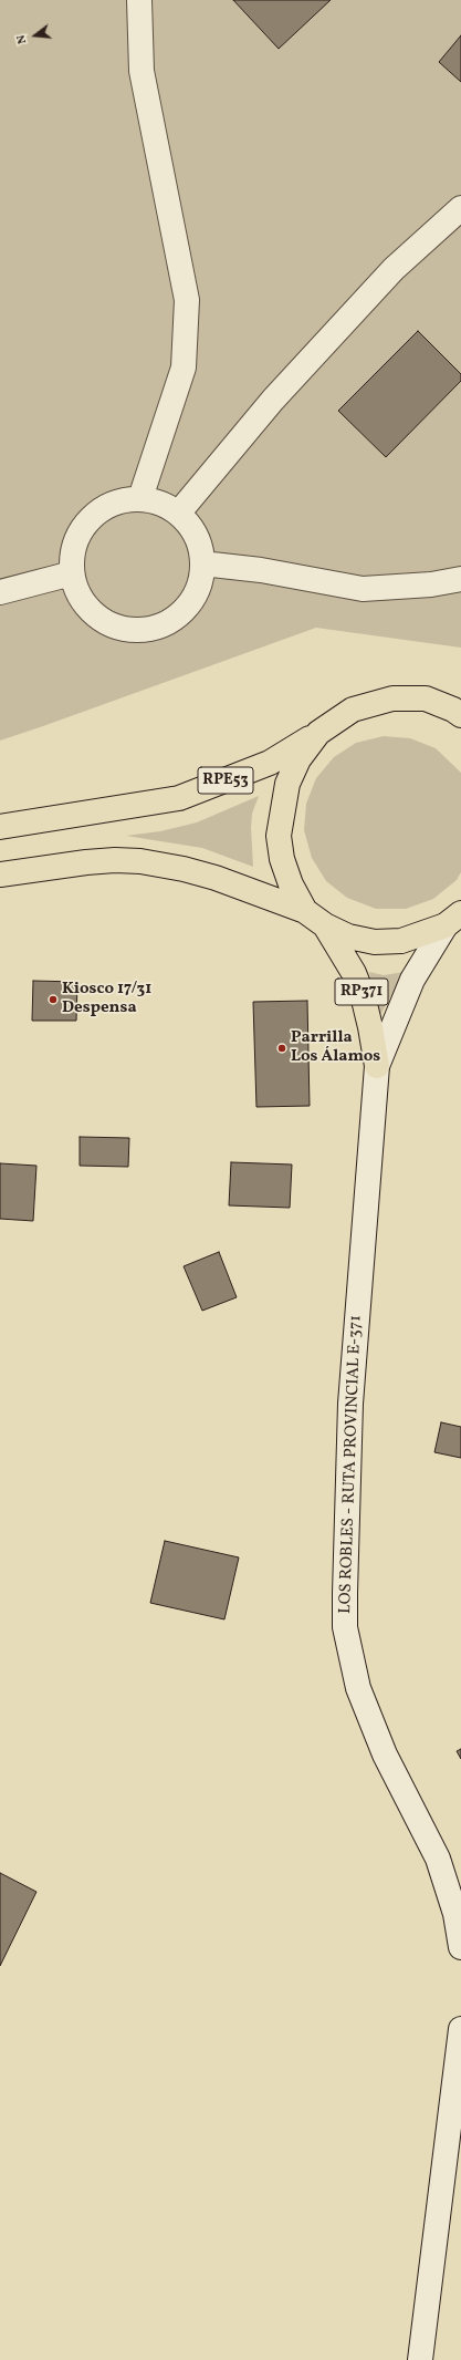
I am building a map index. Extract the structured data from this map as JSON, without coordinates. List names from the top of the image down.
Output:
{
  "streets": {
    "main road": ["RPE53", "RP371"],
    "street": ["LOS ROBLES - RUTA PROVINCIAL E-371"]
  },
  "crossings": [
    ["RPE53", "RP371"],
    ["RP371", "LOS ROBLES - RUTA PROVINCIAL E-371"]
  ],
  "places": ["Kiosco 17/31 Despensa", "Parrilla Los Álamos"],
  "north": "left"
}
